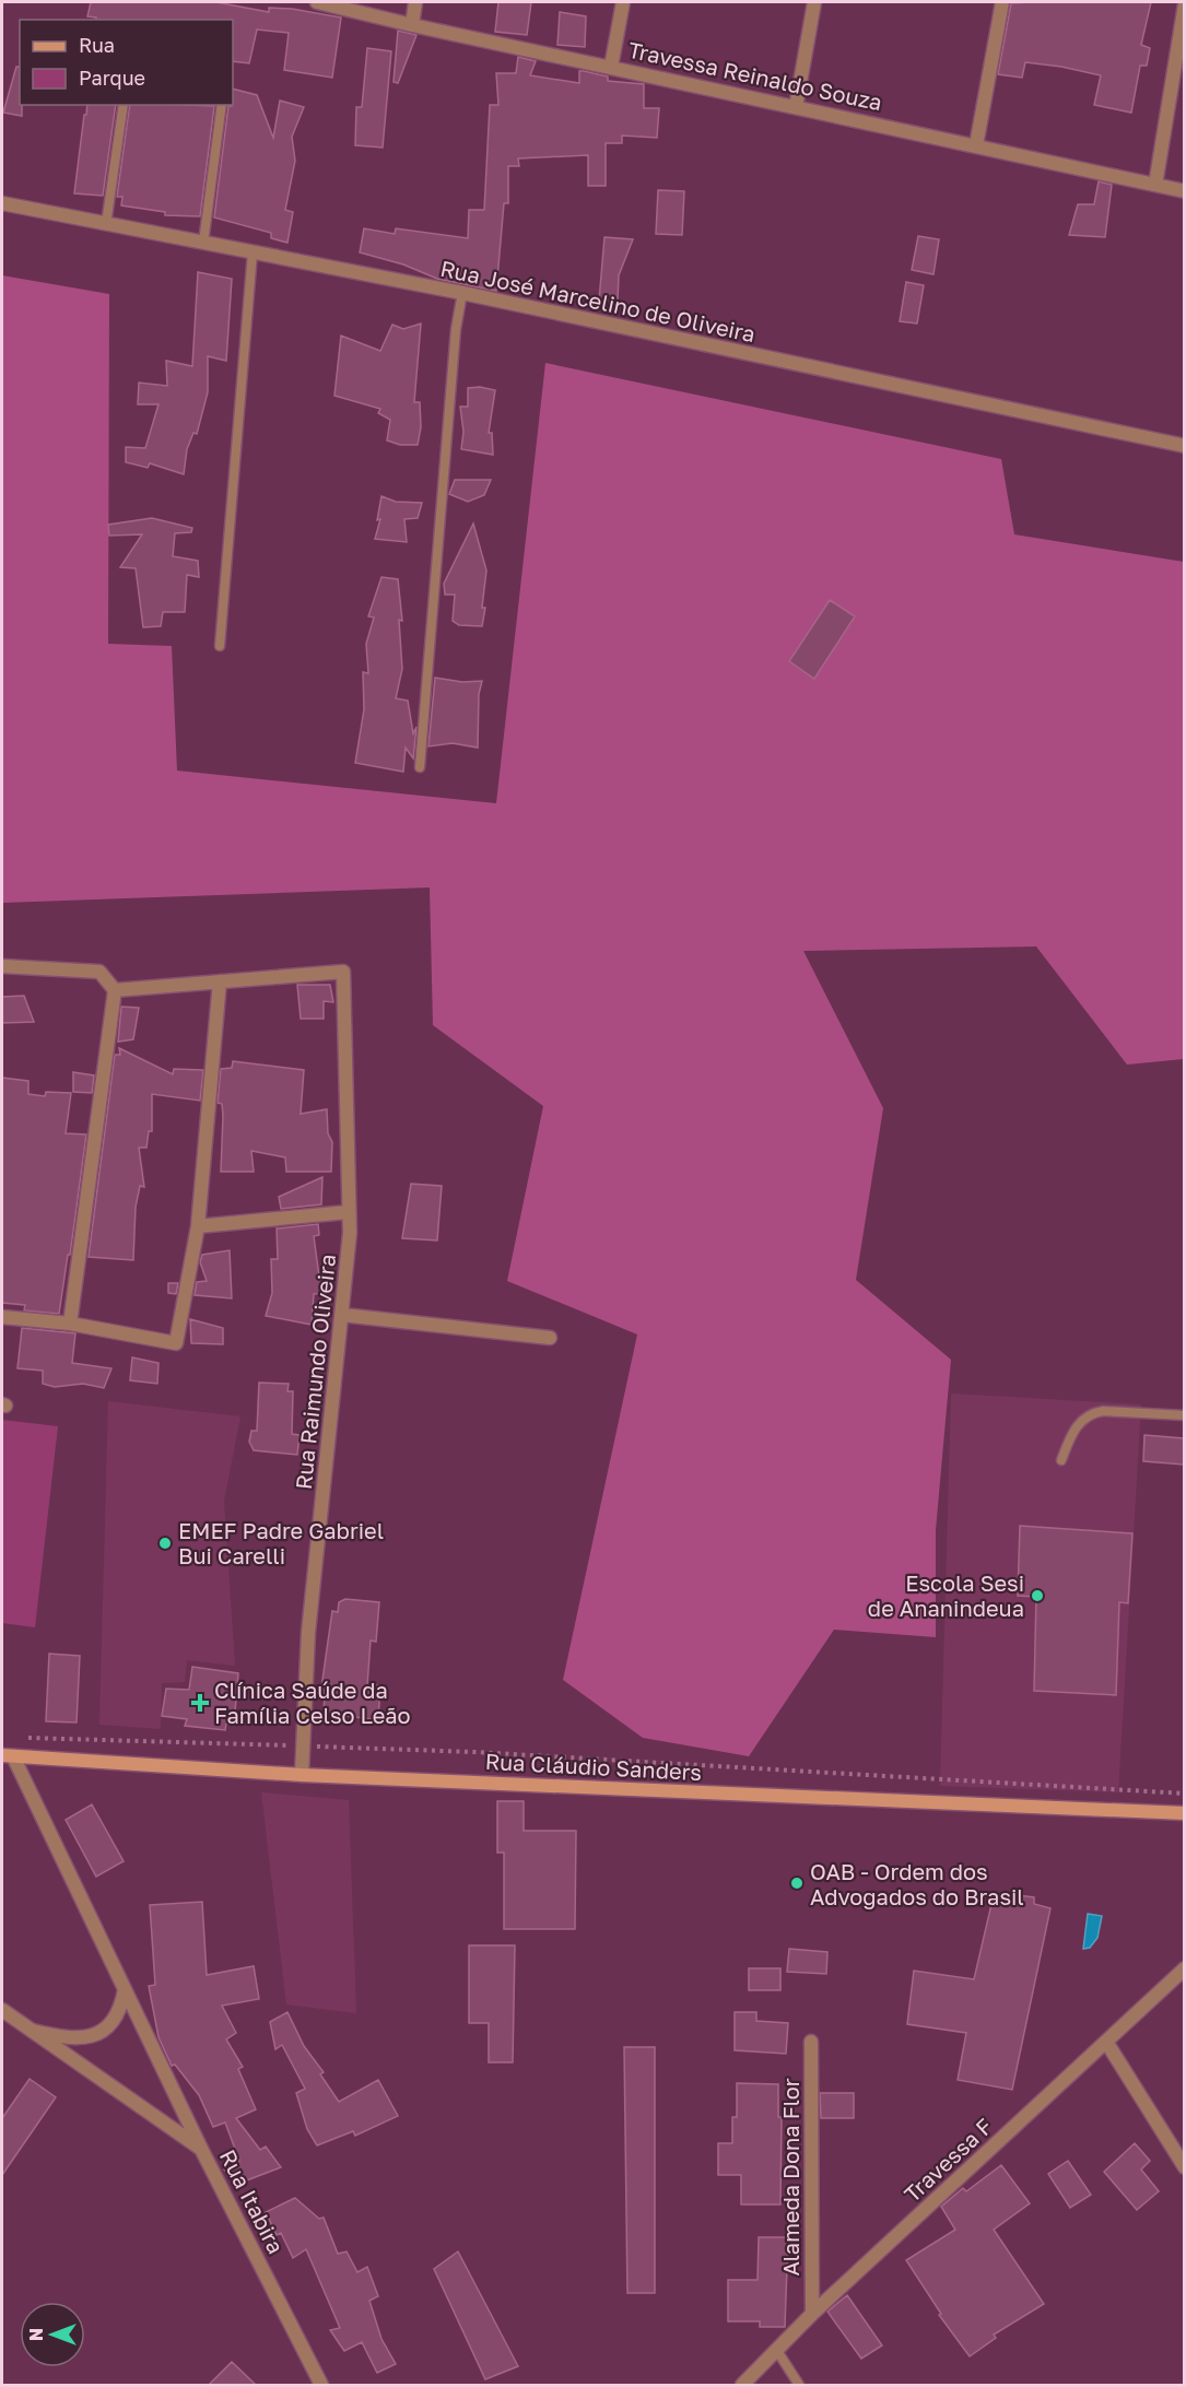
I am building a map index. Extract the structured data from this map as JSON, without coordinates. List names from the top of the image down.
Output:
{
  "streets": {
    "main road": ["Rua Cláudio Sanders"],
    "street": [
      "Travessa Reinaldo Souza",
      "Rua José Marcelino de Oliveira",
      "Rua Raimundo Oliveira",
      "Travessa F",
      "Alameda Dona Flor",
      "Rua Itabira"
    ]
  },
  "crossings": [
    ["Rua Raimundo Oliveira", "Rua Cláudio Sanders"],
    ["Travessa F", "Alameda Dona Flor"]
  ],
  "places": {
    "other": ["EMEF Padre Gabriel Bui Carelli", "Escola Sesi de Ananindeua", "OAB - Ordem dos Advogados do Brasil"],
    "health": ["Clínica Saúde da Família Celso Leão"]
  },
  "legend": ["Rua", "Parque"],
  "north": "left"
}
